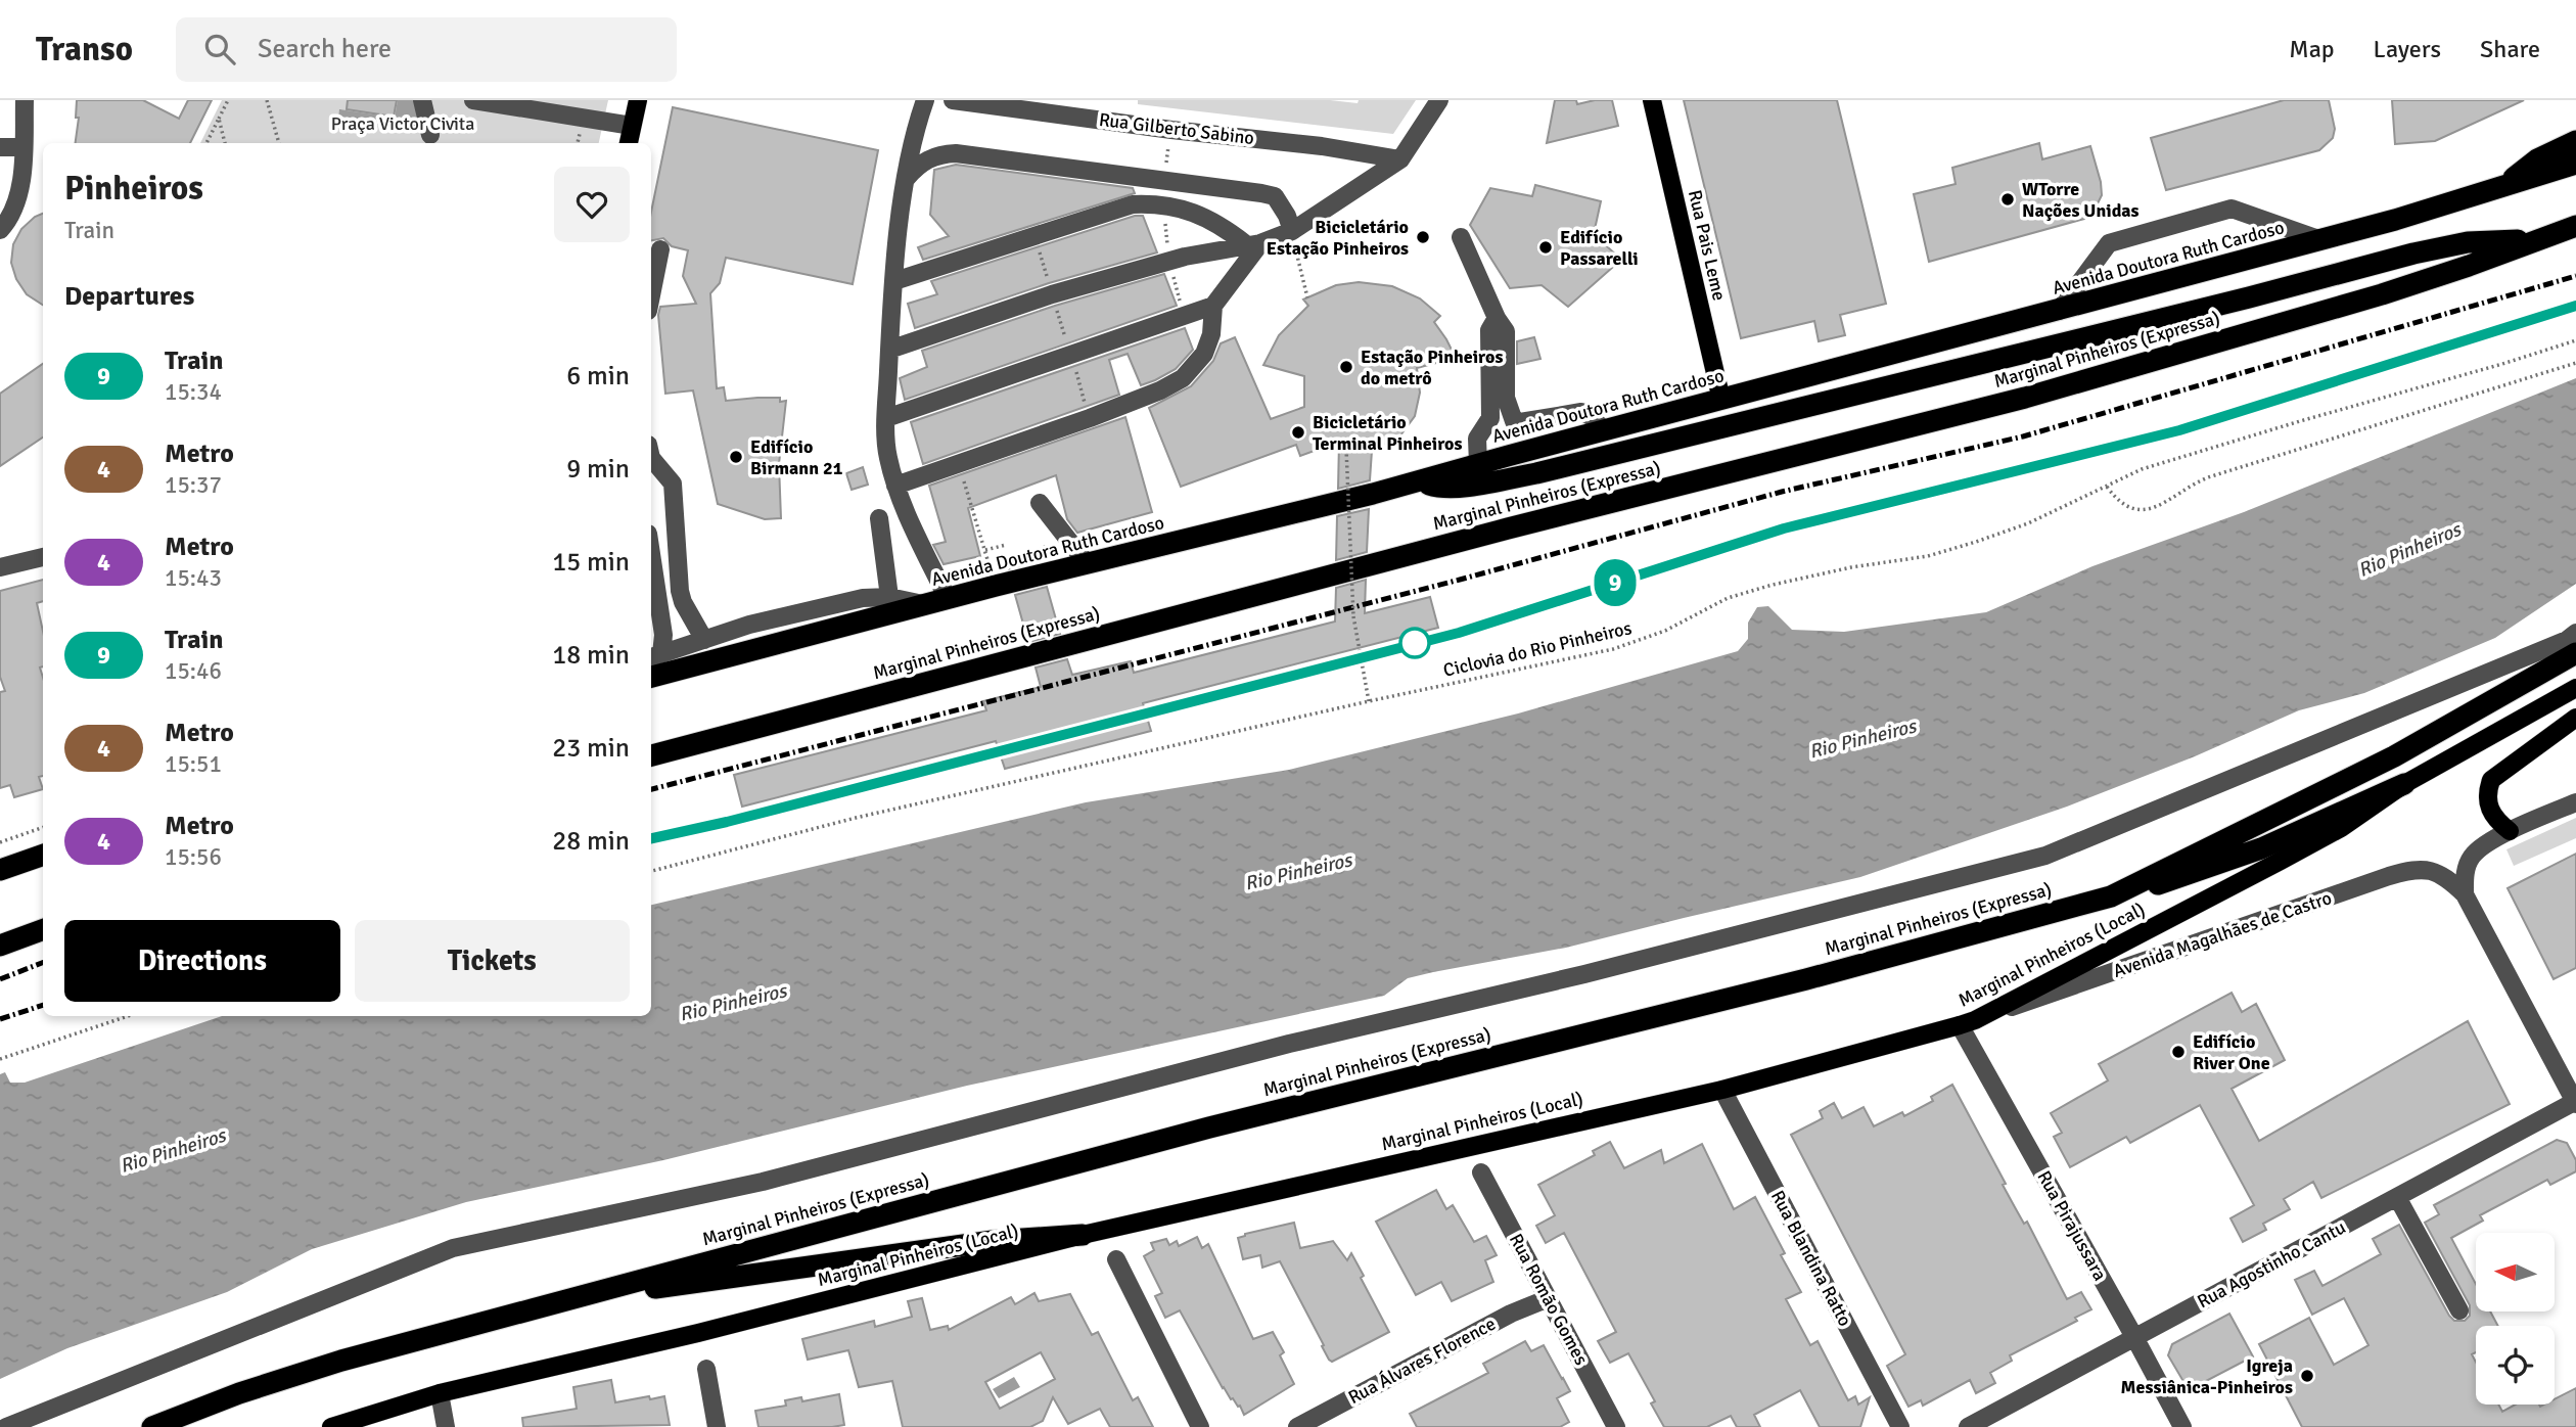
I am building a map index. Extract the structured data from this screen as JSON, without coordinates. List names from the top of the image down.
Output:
{
  "streets": {
    "highway": ["Avenida Doutora Ruth Cardoso", "Marginal Pinheiros (Expressa)"],
    "main road": ["Rua Pais Leme", "Marginal Pinheiros (Local)"],
    "street": [
      "Rua Gilberto Sabino",
      "Avenida Magalhães de Castro",
      "Rua Pirajussara",
      "Rua Blandina Ratto",
      "Rua Agostinho Cantu",
      "Rua Romão Gomes",
      "Rua Álvares Florence"
    ],
    "path": ["Ciclovia do Rio Pinheiros"]
  },
  "crossings": [
    ["Rua Pais Leme", "Avenida Doutora Ruth Cardoso"],
    ["Avenida Magalhães de Castro", "Marginal Pinheiros (Local)"],
    ["Avenida Magalhães de Castro", "Rua Pirajussara"],
    ["Marginal Pinheiros (Local)", "Rua Pirajussara"],
    ["Marginal Pinheiros (Local)", "Rua Blandina Ratto"],
    ["Rua Pirajussara", "Rua Agostinho Cantu"],
    ["Rua Romão Gomes", "Rua Álvares Florence"]
  ],
  "water": ["Rio Pinheiros"],
  "parks": ["Praça Victor Civita"],
  "places": [
    "WTorre Nações Unidas",
    "Bicicletário Estação Pinheiros",
    "Edifício Passarelli",
    "Estação Pinheiros do metrô",
    "Bicicletário Terminal Pinheiros",
    "Edifício Birmann 21",
    "Edifício River One",
    "Igreja Messiânica-Pinheiros"
  ],
  "north": "left",
  "page": {
    "header": "Transo",
    "search": "Search here",
    "nav": ["Map", "Layers", "Share"],
    "on_map": "9",
    "heading": [
      ["Pinheiros", "Train"],
      "Departures"
    ],
    "list": [
      {
        "mark": "9",
        "name": "Train",
        "note": "15:34",
        "value": "6 min"
      },
      {
        "mark": "4",
        "name": "Metro",
        "note": "15:37",
        "value": "9 min"
      },
      {
        "mark": "4",
        "name": "Metro",
        "note": "15:43",
        "value": "15 min"
      },
      {
        "mark": "9",
        "name": "Train",
        "note": "15:46",
        "value": "18 min"
      },
      {
        "mark": "4",
        "name": "Metro",
        "note": "15:51",
        "value": "23 min"
      },
      {
        "mark": "4",
        "name": "Metro",
        "note": "15:56",
        "value": "28 min"
      }
    ],
    "buttons": ["Directions", "Tickets"]
  }
}
